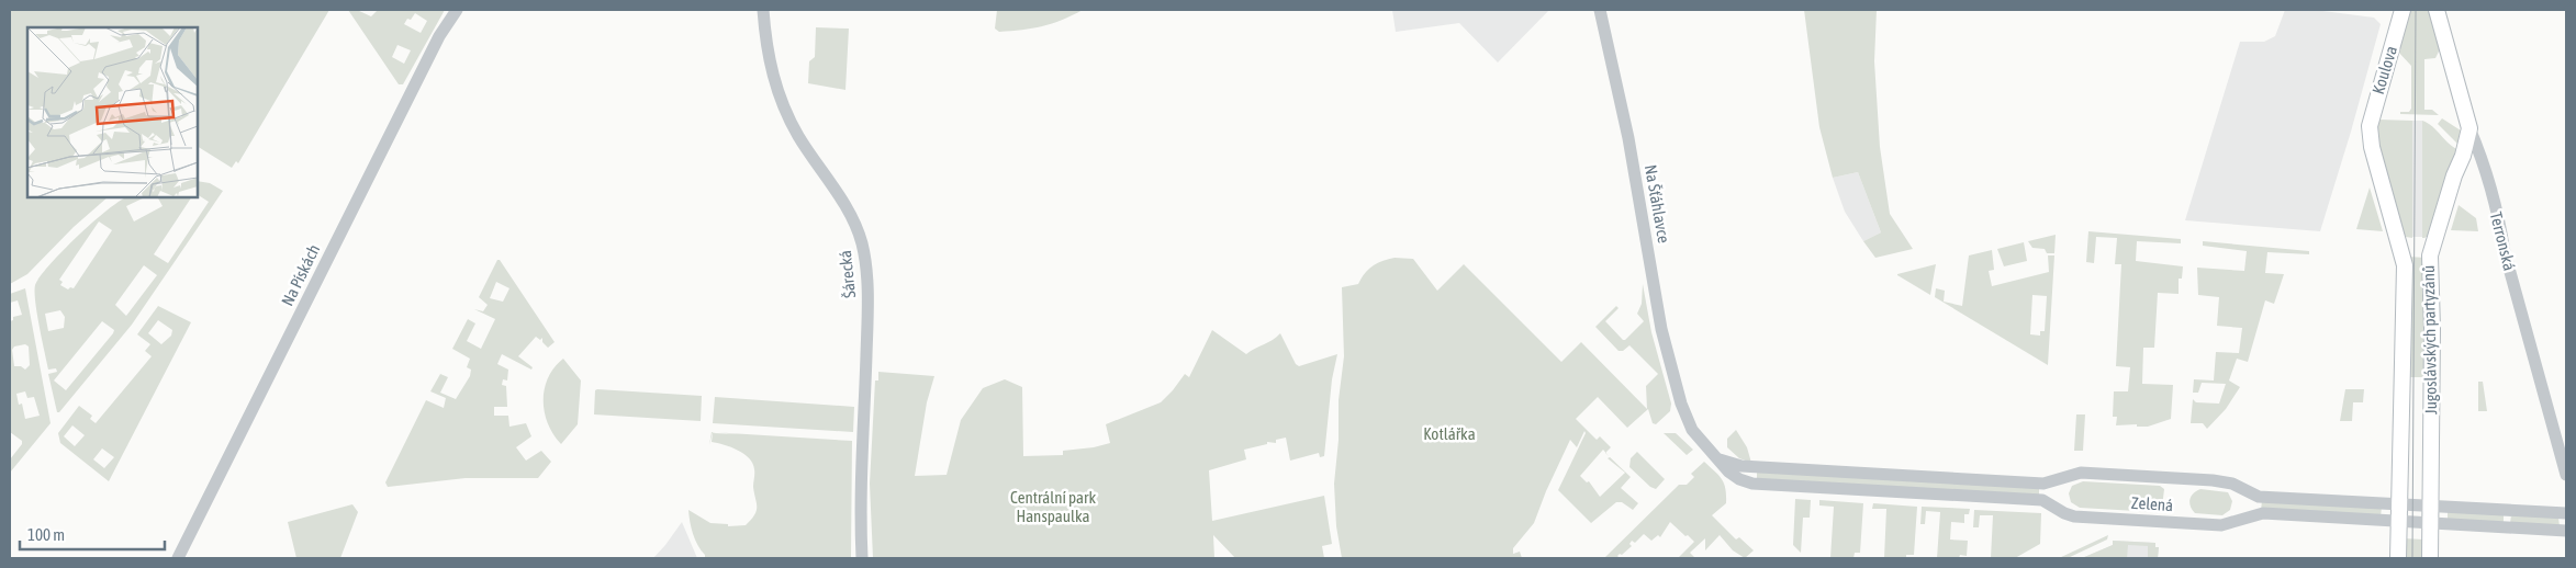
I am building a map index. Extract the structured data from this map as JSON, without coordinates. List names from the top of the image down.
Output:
{
  "streets": {
    "main road": ["Koulova", "Terronská", "Jugoslávských partyzánů"],
    "street": [
      "Na Šťáhlavce",
      "Šárecká",
      "Na Pískách",
      "Zelená"
    ]
  },
  "crossings": [
    ["Koulova", "Jugoslávských partyzánů"],
    ["Na Šťáhlavce", "Zelená"],
    ["Terronská", "Jugoslávských partyzánů"],
    ["Jugoslávských partyzánů", "Zelená"]
  ],
  "parks": ["Kotlářka", "Centrální park Hanspaulka"],
  "scale_bar": "100 m"
}
